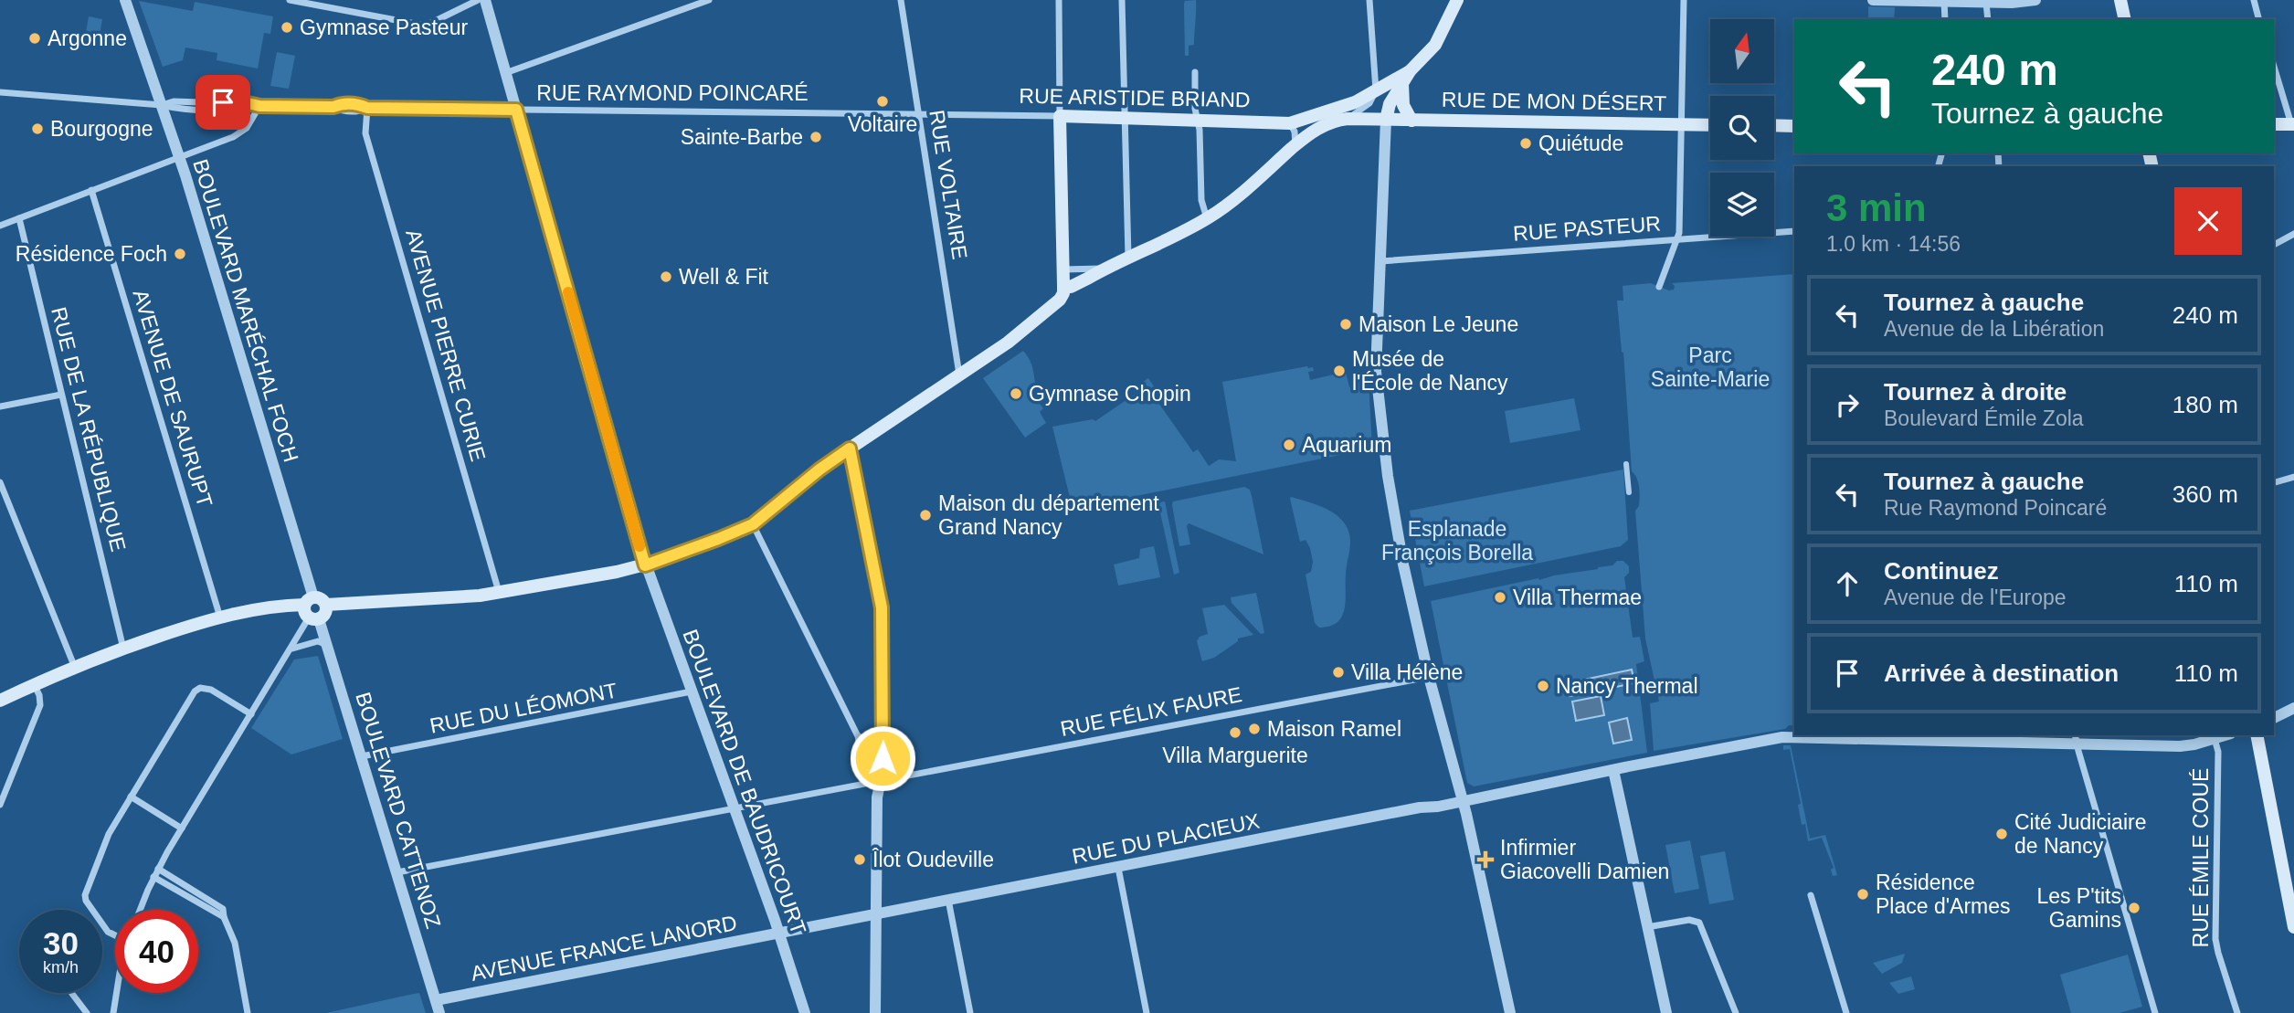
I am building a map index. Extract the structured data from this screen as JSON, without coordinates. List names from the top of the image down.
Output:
{
  "streets": {
    "main road": ["RUE ARISTIDE BRIAND", "RUE DE MON DÉSERT"],
    "street": [
      "RUE RAYMOND POINCARÉ",
      "RUE VOLTAIRE",
      "RUE PASTEUR",
      "BOULEVARD MARÉCHAL FOCH",
      "AVENUE PIERRE CURIE",
      "AVENUE DE SAURUPT",
      "RUE DE LA RÉPUBLIQUE",
      "RUE DU LÉOMONT",
      "RUE FÉLIX FAURE",
      "BOULEVARD DE BAUDRICOURT",
      "BOULEVARD CATTENOZ",
      "RUE DU PLACIEUX",
      "RUE ÉMILE COUÉ",
      "AVENUE FRANCE LANORD"
    ]
  },
  "crossings": [
    ["RUE RAYMOND POINCARÉ", "RUE ARISTIDE BRIAND"],
    ["RUE RAYMOND POINCARÉ", "RUE VOLTAIRE"],
    ["RUE RAYMOND POINCARÉ", "BOULEVARD MARÉCHAL FOCH"],
    ["RUE RAYMOND POINCARÉ", "AVENUE PIERRE CURIE"],
    ["RUE RAYMOND POINCARÉ", "BOULEVARD DE BAUDRICOURT"],
    ["BOULEVARD MARÉCHAL FOCH", "BOULEVARD CATTENOZ"],
    ["RUE DU LÉOMONT", "BOULEVARD DE BAUDRICOURT"],
    ["RUE DU LÉOMONT", "BOULEVARD CATTENOZ"],
    ["RUE FÉLIX FAURE", "BOULEVARD DE BAUDRICOURT"],
    ["RUE FÉLIX FAURE", "BOULEVARD CATTENOZ"],
    ["BOULEVARD DE BAUDRICOURT", "AVENUE FRANCE LANORD"],
    ["BOULEVARD CATTENOZ", "AVENUE FRANCE LANORD"],
    ["RUE DU PLACIEUX", "RUE ÉMILE COUÉ"],
    ["RUE DU PLACIEUX", "AVENUE FRANCE LANORD"]
  ],
  "parks": ["Parc Sainte-Marie", "Esplanade François Borella"],
  "places": {
    "other": [
      "Gymnase Pasteur",
      "Argonne",
      "Voltaire",
      "Bourgogne",
      "Sainte-Barbe",
      "Quiétude",
      "Résidence Foch",
      "Well & Fit",
      "Maison Le Jeune",
      "Musée de l'École de Nancy",
      "Gymnase Chopin",
      "Aquarium",
      "Maison du département Grand Nancy",
      "Villa Thermae",
      "Villa Hélène",
      "Nancy Thermal",
      "Maison Ramel",
      "Villa Marguerite",
      "Cité Judiciaire de Nancy",
      "Îlot Oudeville",
      "Résidence Place d'Armes",
      "Les P'tits Gamins"
    ],
    "health": ["Infirmier Giacovelli Damien"]
  },
  "north": "top",
  "page": {
    "turn": ["240 m", "Tournez à gauche"],
    "heading": ["3 min", "1.0 km · 14:56"],
    "list": [
      {
        "name": "Tournez à gauche",
        "note": "Avenue de la Libération",
        "value": "240 m"
      },
      {
        "name": "Tournez à droite",
        "note": "Boulevard Émile Zola",
        "value": "180 m"
      },
      {
        "name": "Tournez à gauche",
        "note": "Rue Raymond Poincaré",
        "value": "360 m"
      },
      {
        "name": "Continuez",
        "note": "Avenue de l'Europe",
        "value": "110 m"
      },
      {
        "name": "Arrivée à destination",
        "value": "110 m"
      }
    ],
    "speed": "30 km/h",
    "limit": "40"
  }
}
